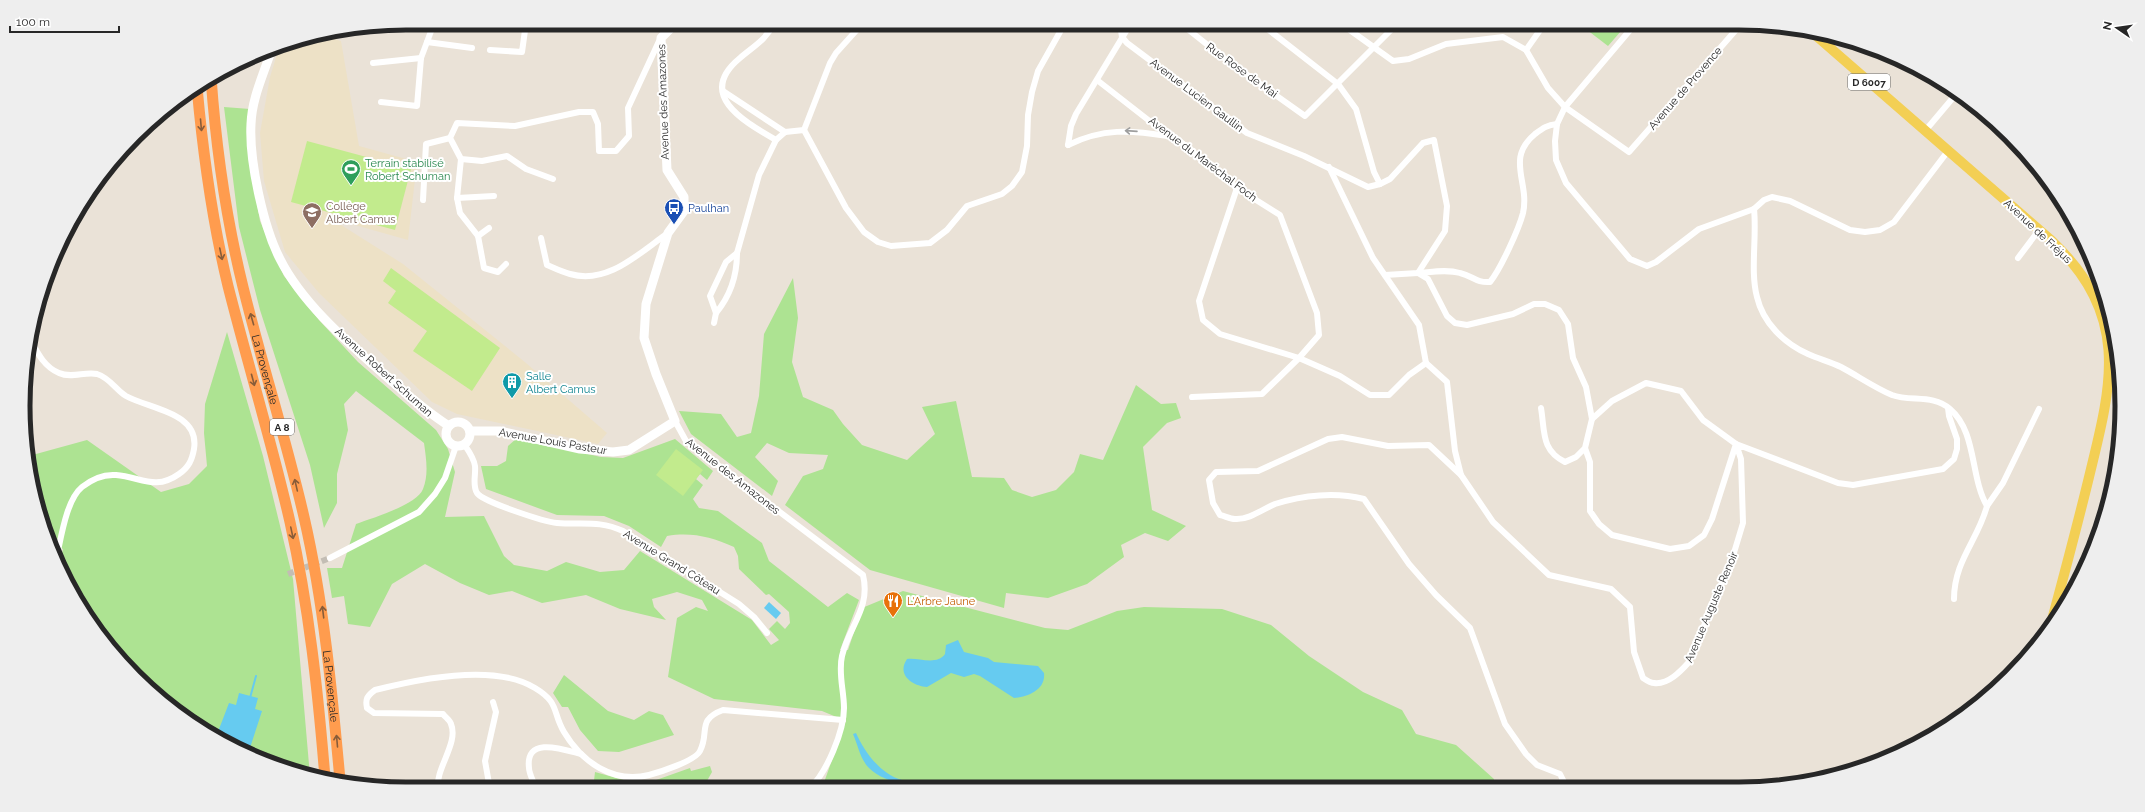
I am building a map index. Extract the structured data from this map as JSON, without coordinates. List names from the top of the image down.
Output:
{
  "streets": {
    "highway": ["La Provençale", "A 8"],
    "main road": ["D 6007", "Avenue de Fréjus"],
    "street": [
      "Rue Rose de Mai",
      "Avenue de Provence",
      "Avenue Lucien Gaullin",
      "Avenue des Amazones",
      "Avenue du Maréchal Foch",
      "Avenue Robert Schuman",
      "Avenue Louis Pasteur",
      "Avenue Grand Côteau",
      "Avenue Auguste Renoir"
    ]
  },
  "crossings": [
    ["Avenue des Amazones", "Avenue Louis Pasteur"],
    ["Avenue Robert Schuman", "Avenue Louis Pasteur"],
    ["Avenue Robert Schuman", "Avenue Grand Côteau"],
    ["Avenue Louis Pasteur", "Avenue Grand Côteau"]
  ],
  "places": {
    "sports": ["Terrain stabilisé Robert Schuman"],
    "bus stop": ["Paulhan"],
    "school or university": ["Collège Albert Camus"],
    "building": ["Salle Albert Camus"],
    "restaurant": ["L'Arbre Jaune"]
  },
  "scale_bar": "100 m",
  "north": "left"
}
